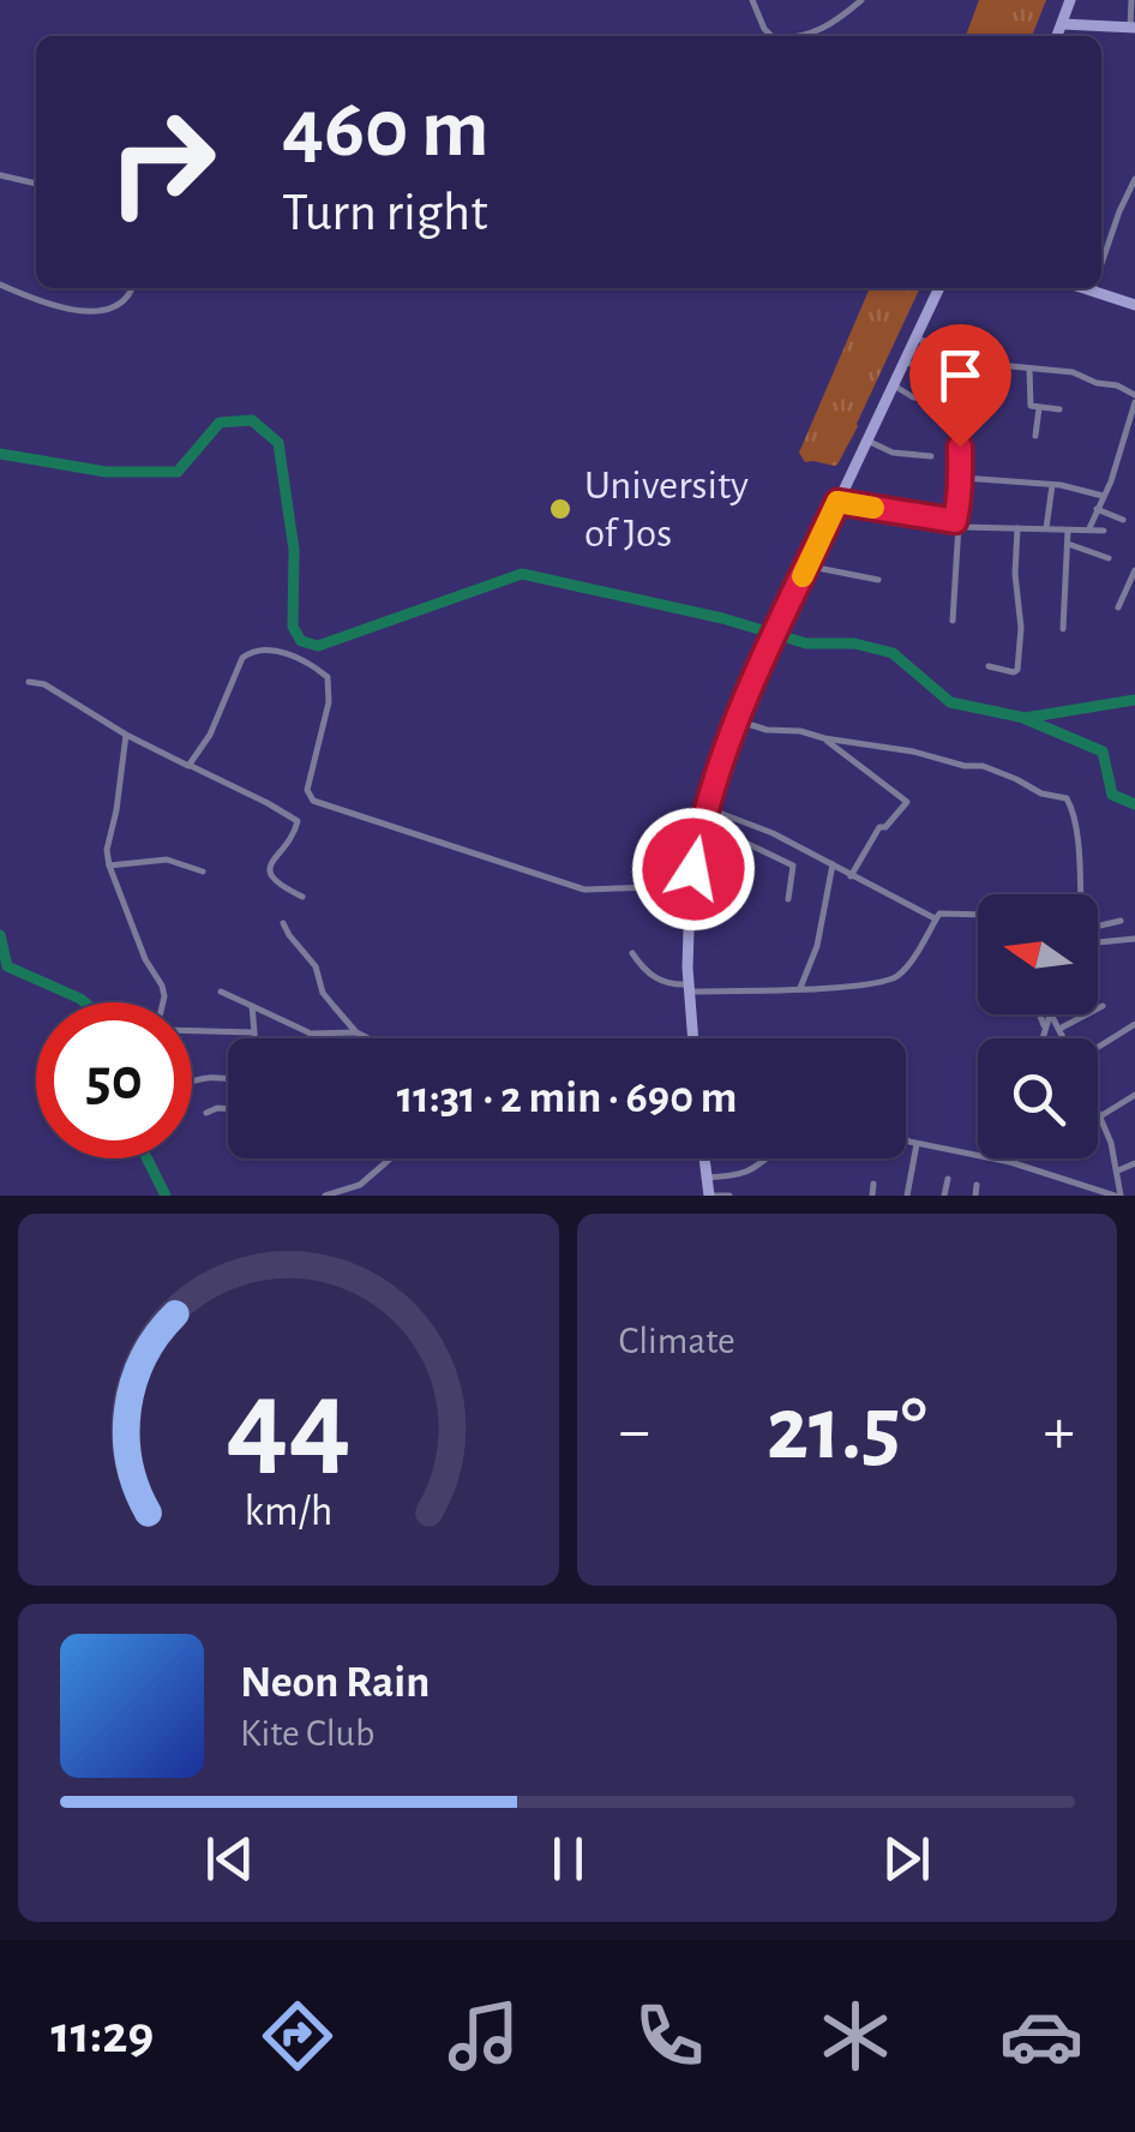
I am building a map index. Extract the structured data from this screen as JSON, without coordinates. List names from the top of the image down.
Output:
{
  "places": ["University of Jos"],
  "north": "left",
  "page": {
    "turn": ["460 m", "Turn right"],
    "limit": "50",
    "trip": "11:31 · 2 min · 690 m",
    "tile": "Climate",
    "heat": ["−", "21.5°", "+"],
    "song": ["Neon Rain", "Kite Club"],
    "tabs": "11:29",
    "gauge": ["44", "km/h"]
  }
}
